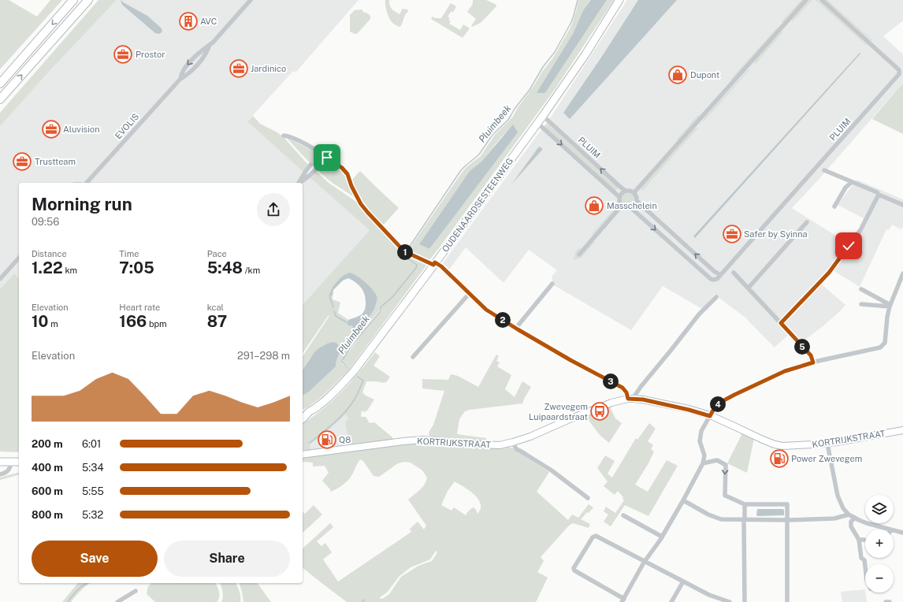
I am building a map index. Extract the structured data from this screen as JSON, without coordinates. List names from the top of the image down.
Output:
{
  "streets": {
    "main road": ["OUDENAARDSESTEENWEG", "KORTRIJKSTRAAT"],
    "street": ["EVOLIS", "PLUIM"]
  },
  "crossings": [
    ["PLUIM", "OUDENAARDSESTEENWEG"]
  ],
  "water": ["Pluimbeek"],
  "places": {
    "building": ["AVC"],
    "office": [
      "Prostor",
      "Jardinico",
      "Aluvision",
      "Trustteam",
      "Safer by Syinna"
    ],
    "shop": ["Dupont", "Masschelein"],
    "bus stop": ["Zwevegem Luipaardstraat"],
    "fuel station": ["Q8", "Power Zwevegem"]
  },
  "page": {
    "heading": ["Morning run", "09:56"],
    "stats": [
      ["Distance", "1.22 km"],
      ["Time", "7:05"],
      ["Pace", "5:48 /km"],
      ["Elevation", "10 m"],
      ["Heart rate", "166 bpm"],
      ["kcal", "87"]
    ],
    "pins": [
      "1",
      "2",
      "5",
      "3",
      "4"
    ],
    "chart": ["Elevation", "291–298 m"],
    "list": [
      {
        "name": "200 m",
        "note": "6:01"
      },
      {
        "name": "400 m",
        "note": "5:34"
      },
      {
        "name": "600 m",
        "note": "5:55"
      },
      {
        "name": "800 m",
        "note": "5:32"
      }
    ],
    "map_buttons": ["+", "−"],
    "buttons": ["Save", "Share"]
  }
}
